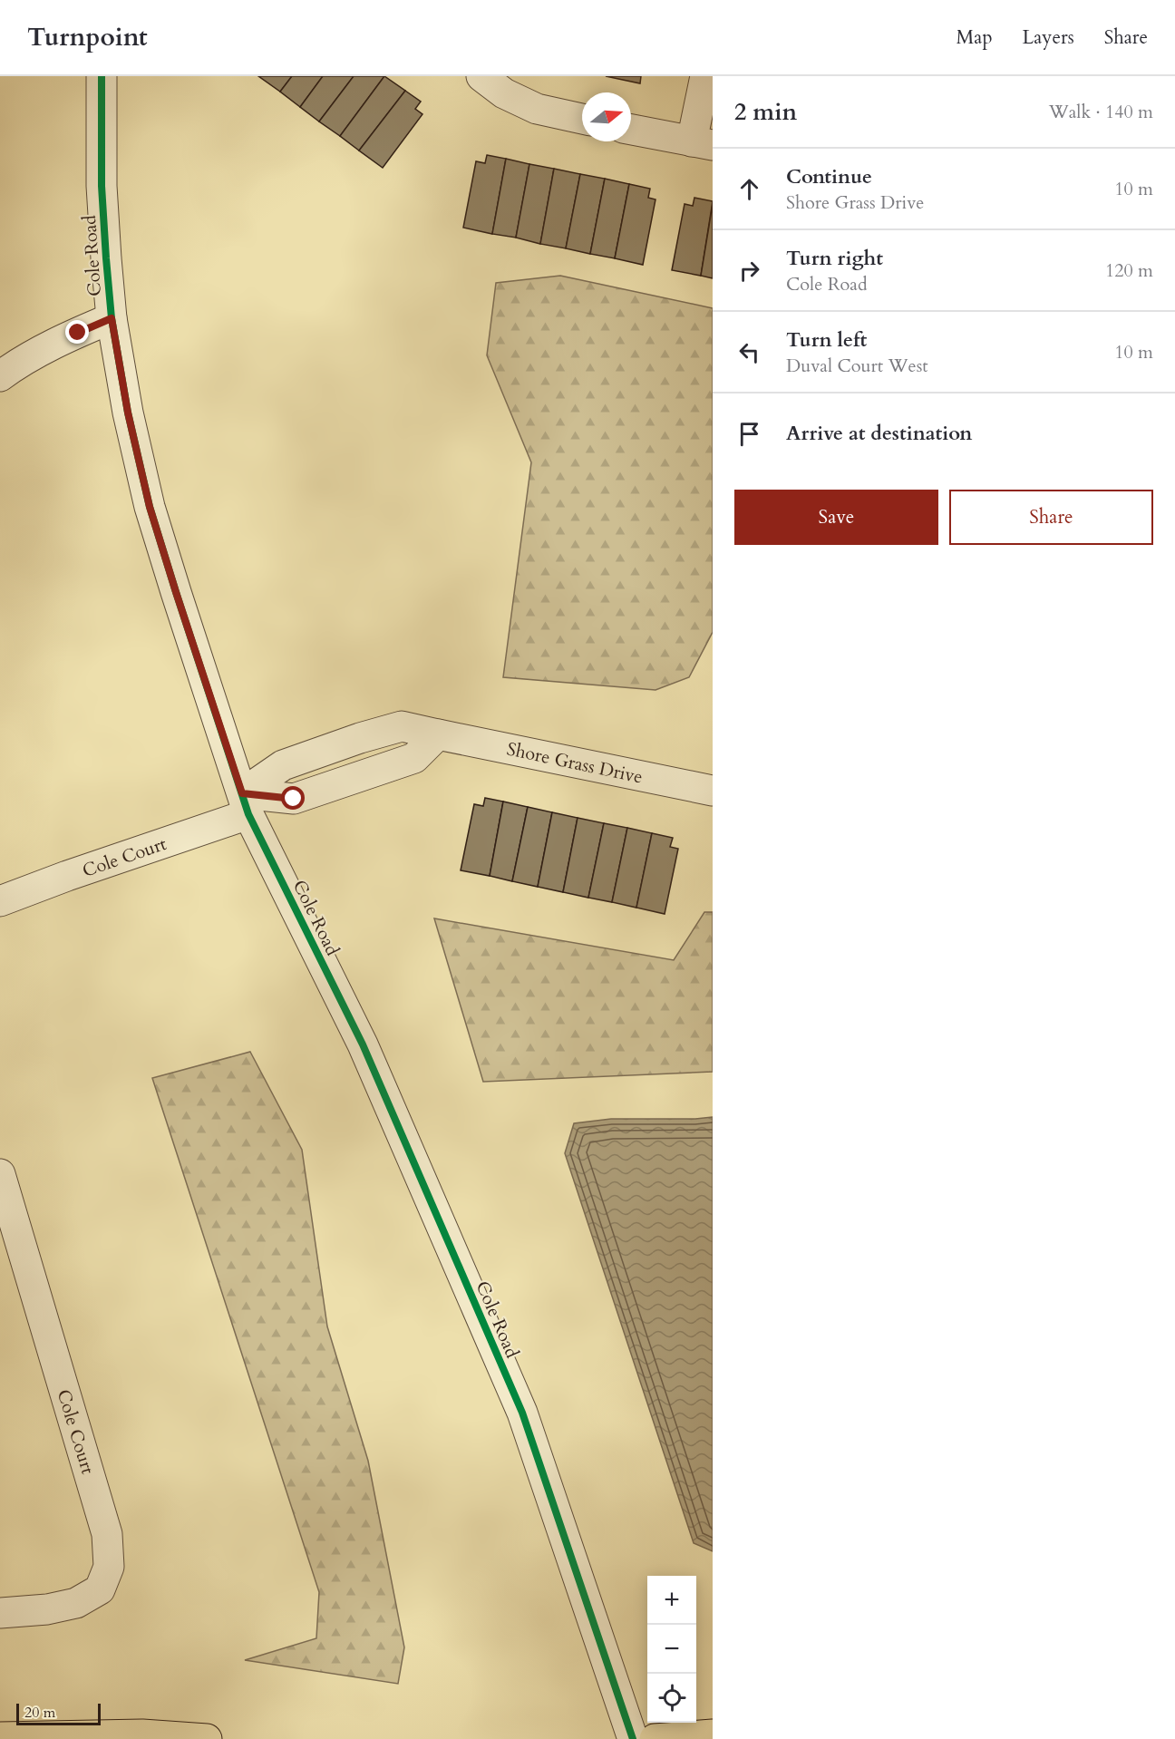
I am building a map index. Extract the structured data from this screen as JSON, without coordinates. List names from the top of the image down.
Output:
{
  "streets": {
    "street": ["Cole Road", "Shore Grass Drive", "Cole Court"]
  },
  "crossings": [
    ["Cole Road", "Shore Grass Drive"],
    ["Cole Road", "Cole Court"],
    ["Shore Grass Drive", "Cole Court"]
  ],
  "scale_bar": "20 m",
  "north": "right",
  "page": {
    "header": "Turnpoint",
    "nav": ["Map", "Layers", "Share"],
    "heading": ["2 min", "Walk · 140 m"],
    "list": [
      ["Continue", "Shore Grass Drive", "10 m"],
      ["Turn right", "Cole Road", "120 m"],
      ["Turn left", "Duval Court West", "10 m"],
      "Arrive at destination"
    ],
    "buttons": ["Save", "Share"],
    "map_buttons": ["+", "−"],
    "scale": "20 m"
  }
}
